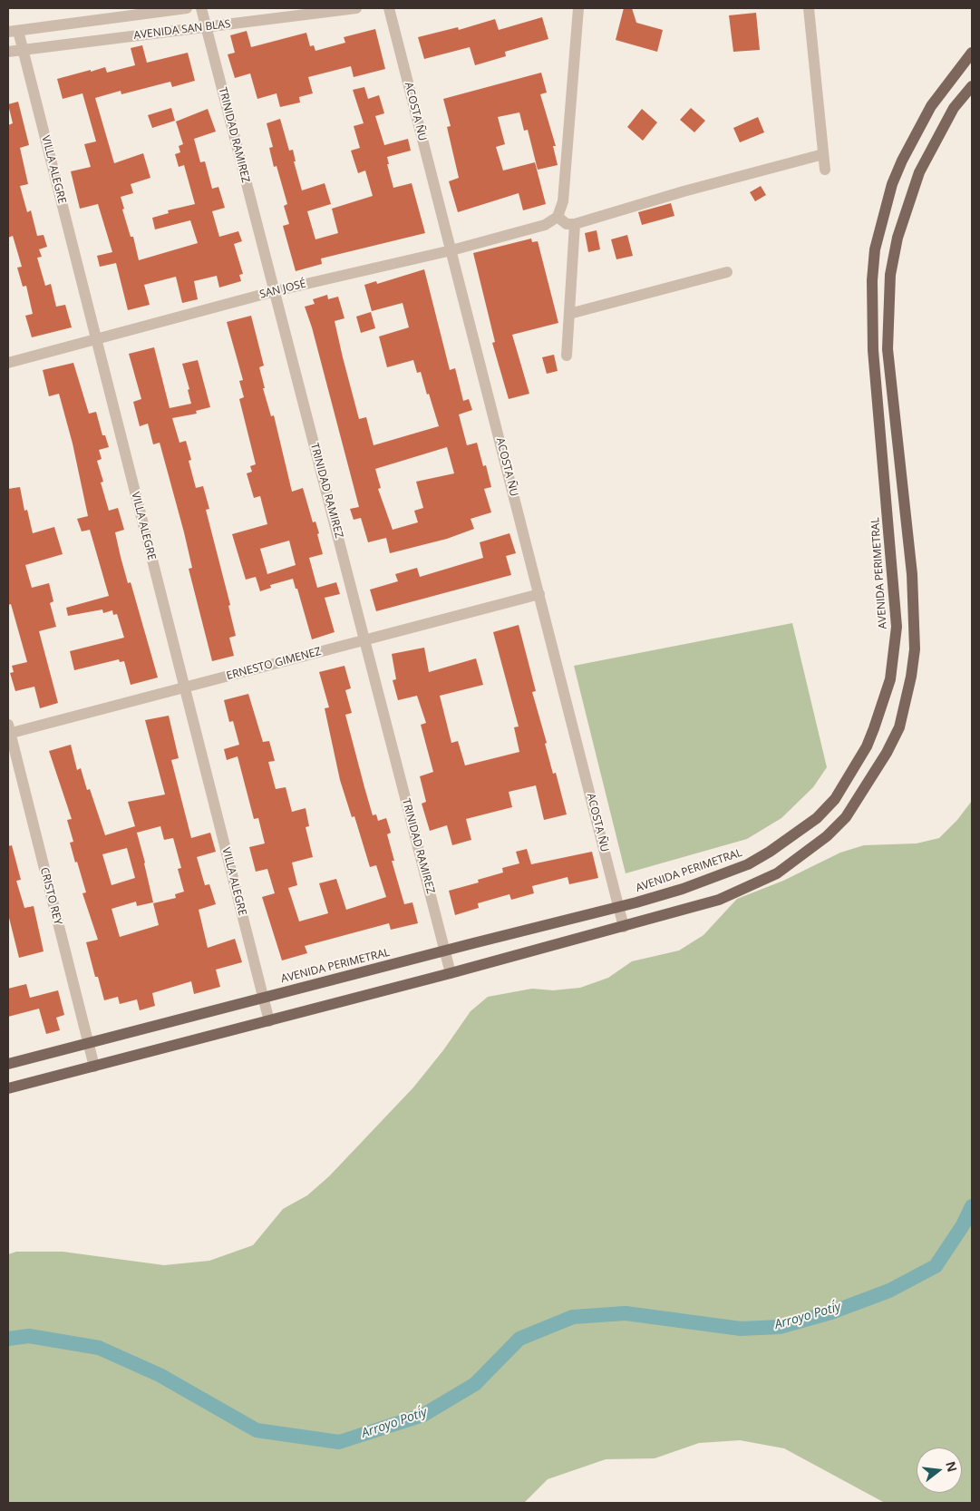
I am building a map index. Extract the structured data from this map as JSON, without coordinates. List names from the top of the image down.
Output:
{
  "streets": {
    "main road": ["AVENIDA PERIMETRAL"],
    "street": [
      "AVENIDA SAN BLAS",
      "ACOSTA ÑU",
      "TRINIDAD RAMIREZ",
      "VILLA ALEGRE",
      "SAN JOSÉ",
      "ERNESTO GIMENEZ",
      "CRISTO REY"
    ]
  },
  "crossings": [
    ["AVENIDA SAN BLAS", "TRINIDAD RAMIREZ"],
    ["AVENIDA SAN BLAS", "VILLA ALEGRE"],
    ["ACOSTA ÑU", "SAN JOSÉ"],
    ["ACOSTA ÑU", "AVENIDA PERIMETRAL"],
    ["ACOSTA ÑU", "ERNESTO GIMENEZ"],
    ["TRINIDAD RAMIREZ", "SAN JOSÉ"],
    ["TRINIDAD RAMIREZ", "AVENIDA PERIMETRAL"],
    ["TRINIDAD RAMIREZ", "ERNESTO GIMENEZ"],
    ["VILLA ALEGRE", "SAN JOSÉ"],
    ["VILLA ALEGRE", "AVENIDA PERIMETRAL"],
    ["VILLA ALEGRE", "ERNESTO GIMENEZ"],
    ["AVENIDA PERIMETRAL", "CRISTO REY"],
    ["ERNESTO GIMENEZ", "CRISTO REY"]
  ],
  "water": ["Arroyo Poti´y"],
  "north": "right"
}
